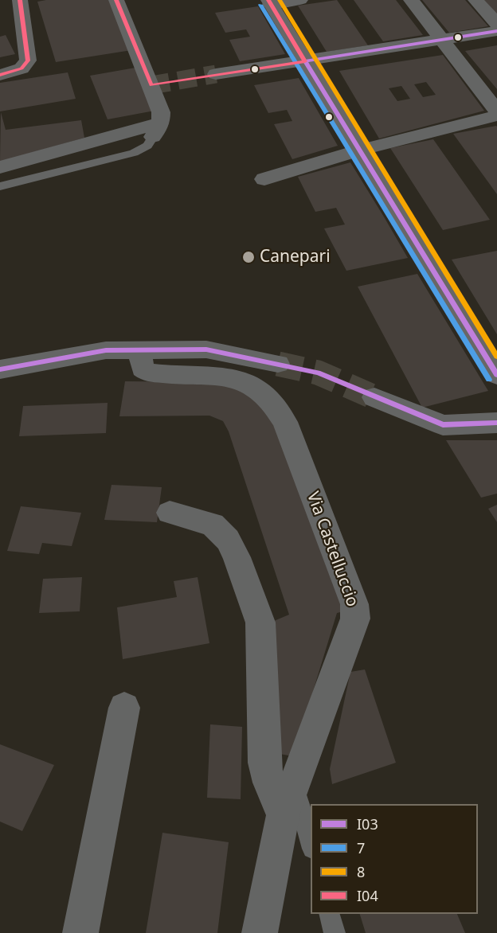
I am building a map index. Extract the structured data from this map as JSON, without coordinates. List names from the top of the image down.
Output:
{
  "streets": {
    "street": ["Via Castelluccio"]
  },
  "places": ["Canepari"],
  "lines": [
    "transit line 8",
    "transit line I04",
    "transit line 7",
    "transit line I03"
  ],
  "legend": [
    "I03",
    "7",
    "8",
    "I04"
  ]
}
